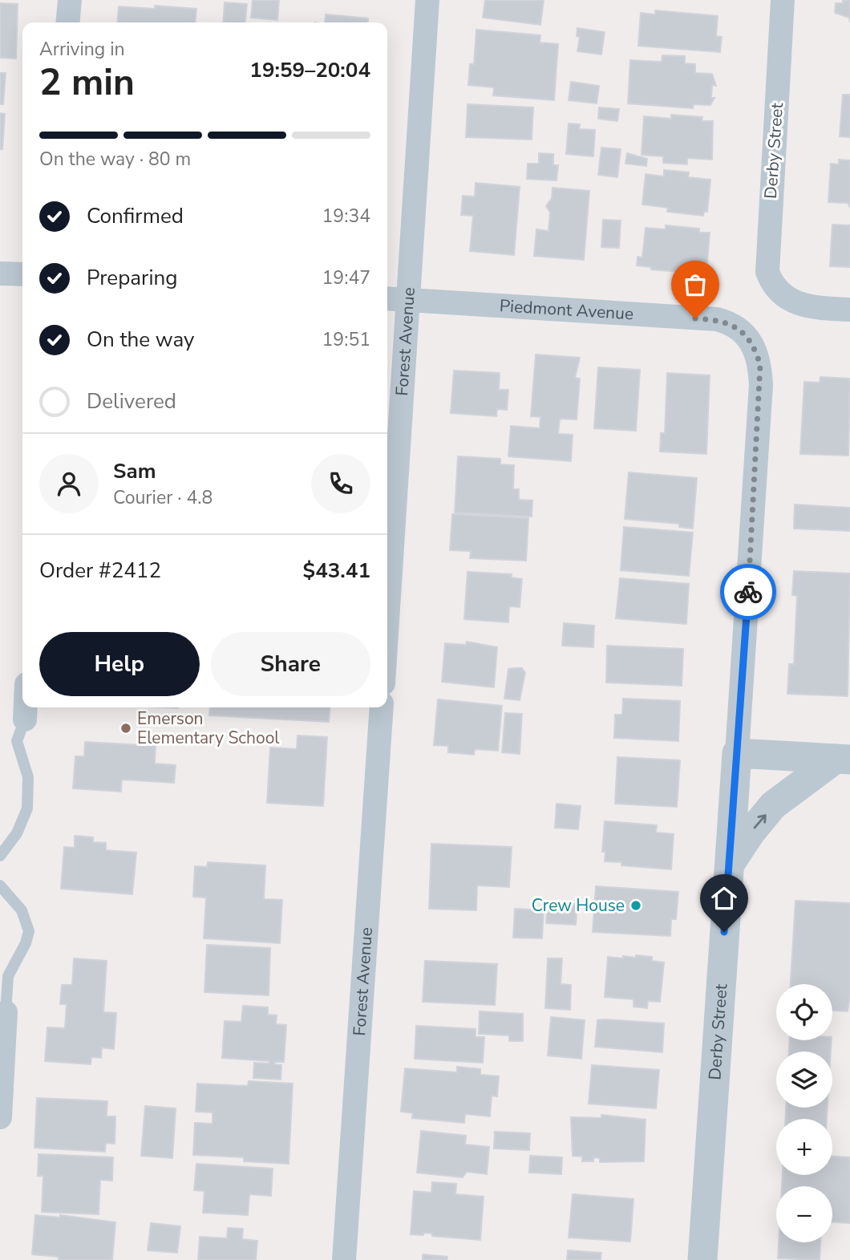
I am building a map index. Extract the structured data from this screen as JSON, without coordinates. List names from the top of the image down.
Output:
{
  "streets": {
    "street": ["Derby Street", "Piedmont Avenue", "Forest Avenue"]
  },
  "crossings": [
    ["Derby Street", "Piedmont Avenue"],
    ["Piedmont Avenue", "Forest Avenue"]
  ],
  "places": ["Emerson Elementary School", "Crew House"],
  "page": {
    "heading": ["2 min", "Arriving in", "19:59–20:04"],
    "panel": [
      "Sam",
      "Courier · 4.8",
      "Order #2412",
      "$43.41"
    ],
    "bar": "On the way · 80 m",
    "list": [
      ["Confirmed", "19:34"],
      ["Preparing", "19:47"],
      ["On the way", "19:51"],
      "Delivered"
    ],
    "buttons": ["Help", "Share"],
    "map_buttons": ["+", "−"]
  }
}
